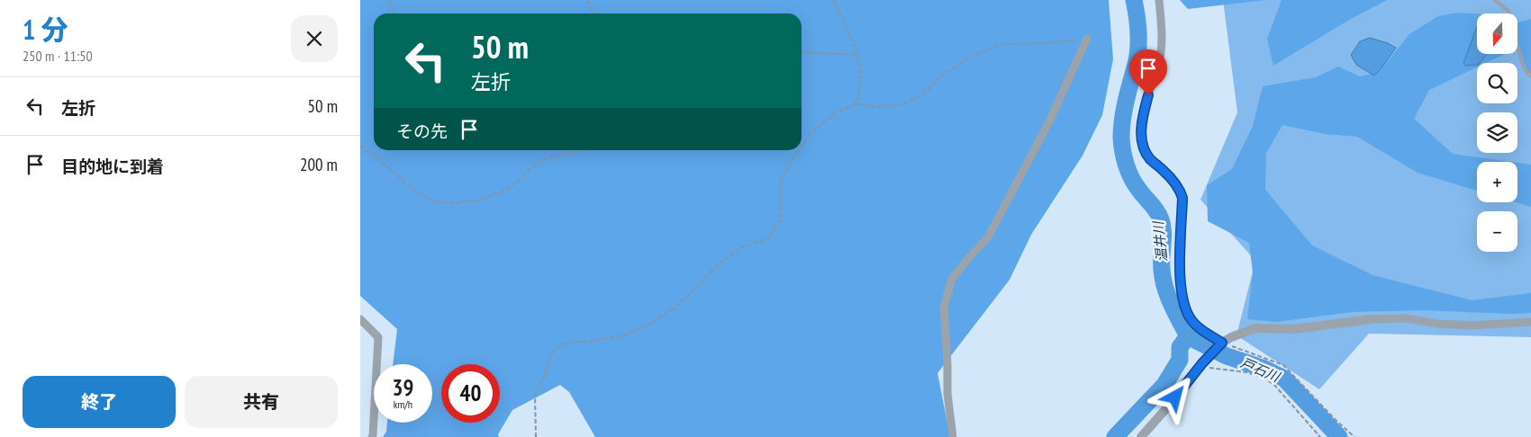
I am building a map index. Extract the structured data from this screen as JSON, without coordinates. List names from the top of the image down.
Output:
{
  "water": ["温井川", "戸石川"],
  "north": "bottom",
  "page": {
    "heading": ["1 分", "250 m · 11:50"],
    "map_buttons": ["+", "−"],
    "turn": ["50 m", "左折"],
    "list": [
      {
        "name": "左折",
        "value": "50 m"
      },
      {
        "name": "目的地に到着",
        "value": "200 m"
      }
    ],
    "then": "その先",
    "speed": "39 km/h",
    "limit": "40",
    "buttons": ["終了", "共有"]
  }
}
